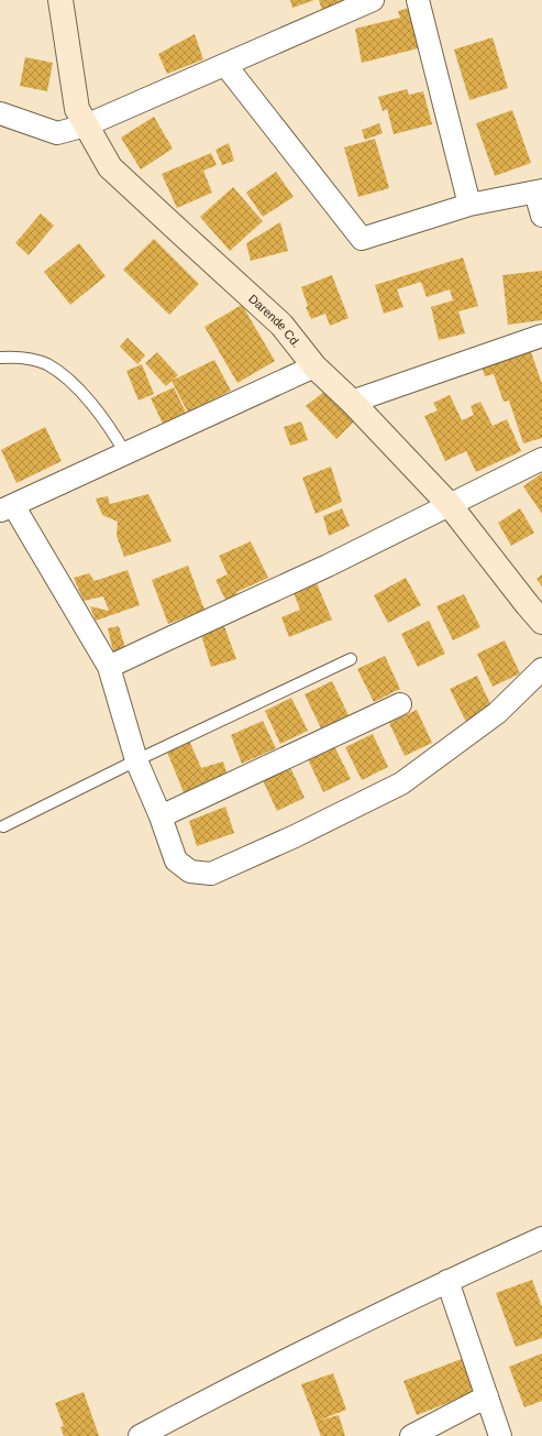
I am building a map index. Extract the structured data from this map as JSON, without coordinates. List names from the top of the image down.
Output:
{
  "streets": {
    "street": ["Darende Cd."]
  }
}
